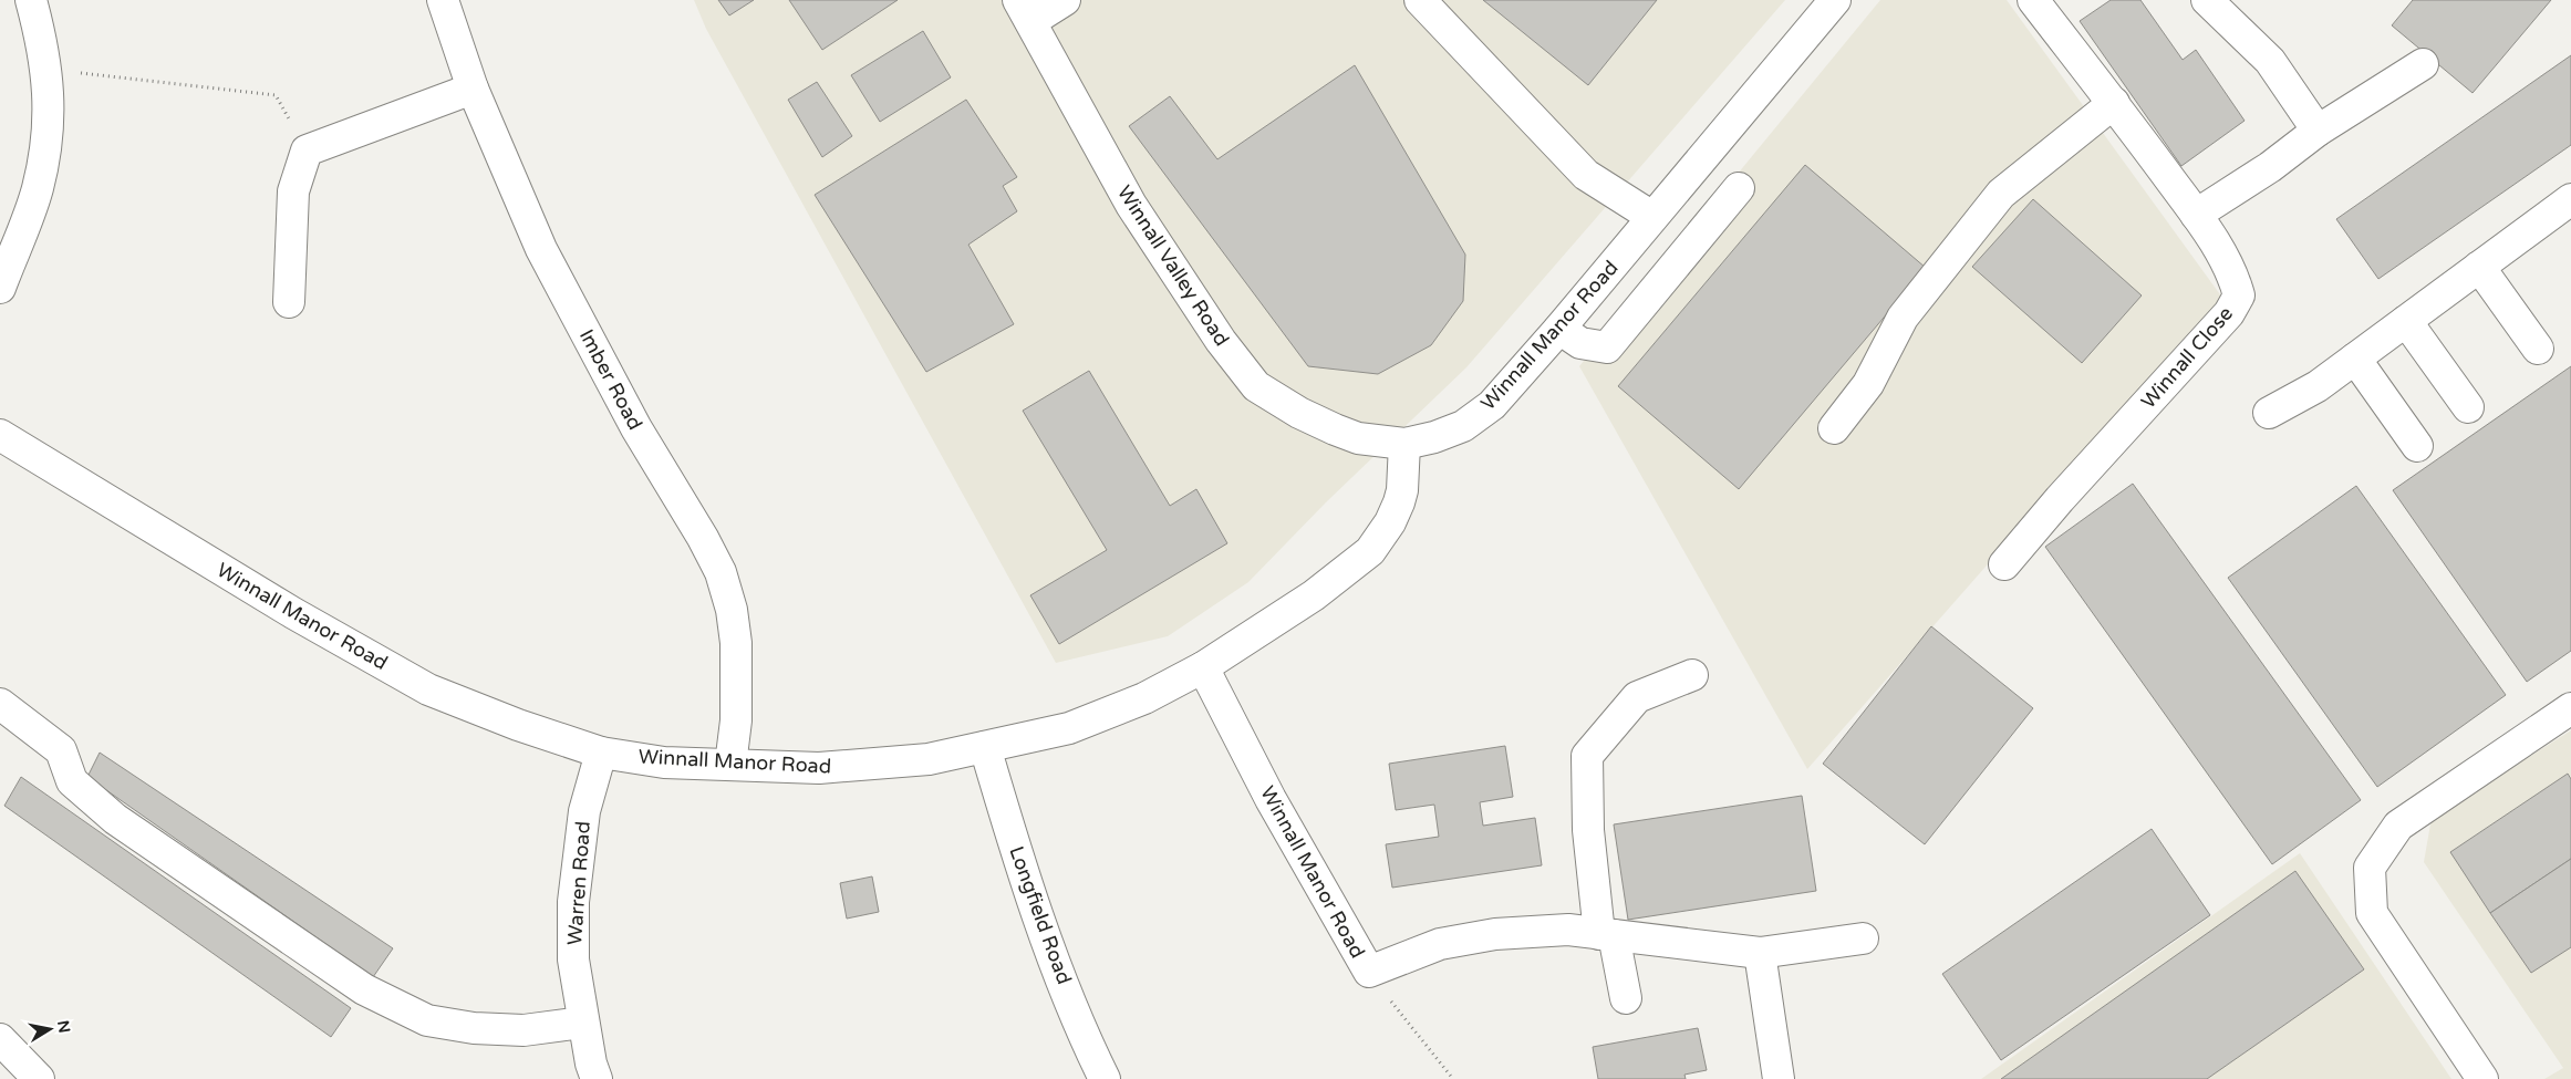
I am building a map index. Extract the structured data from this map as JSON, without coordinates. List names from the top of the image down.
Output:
{
  "streets": {
    "street": [
      "Winnall Valley Road",
      "Winnall Manor Road",
      "Winnall Close",
      "Imber Road",
      "Warren Road",
      "Longfield Road"
    ]
  },
  "crossings": [
    ["Winnall Valley Road", "Winnall Manor Road"],
    ["Winnall Manor Road", "Imber Road"],
    ["Winnall Manor Road", "Warren Road"],
    ["Winnall Manor Road", "Longfield Road"]
  ],
  "north": "right"
}
